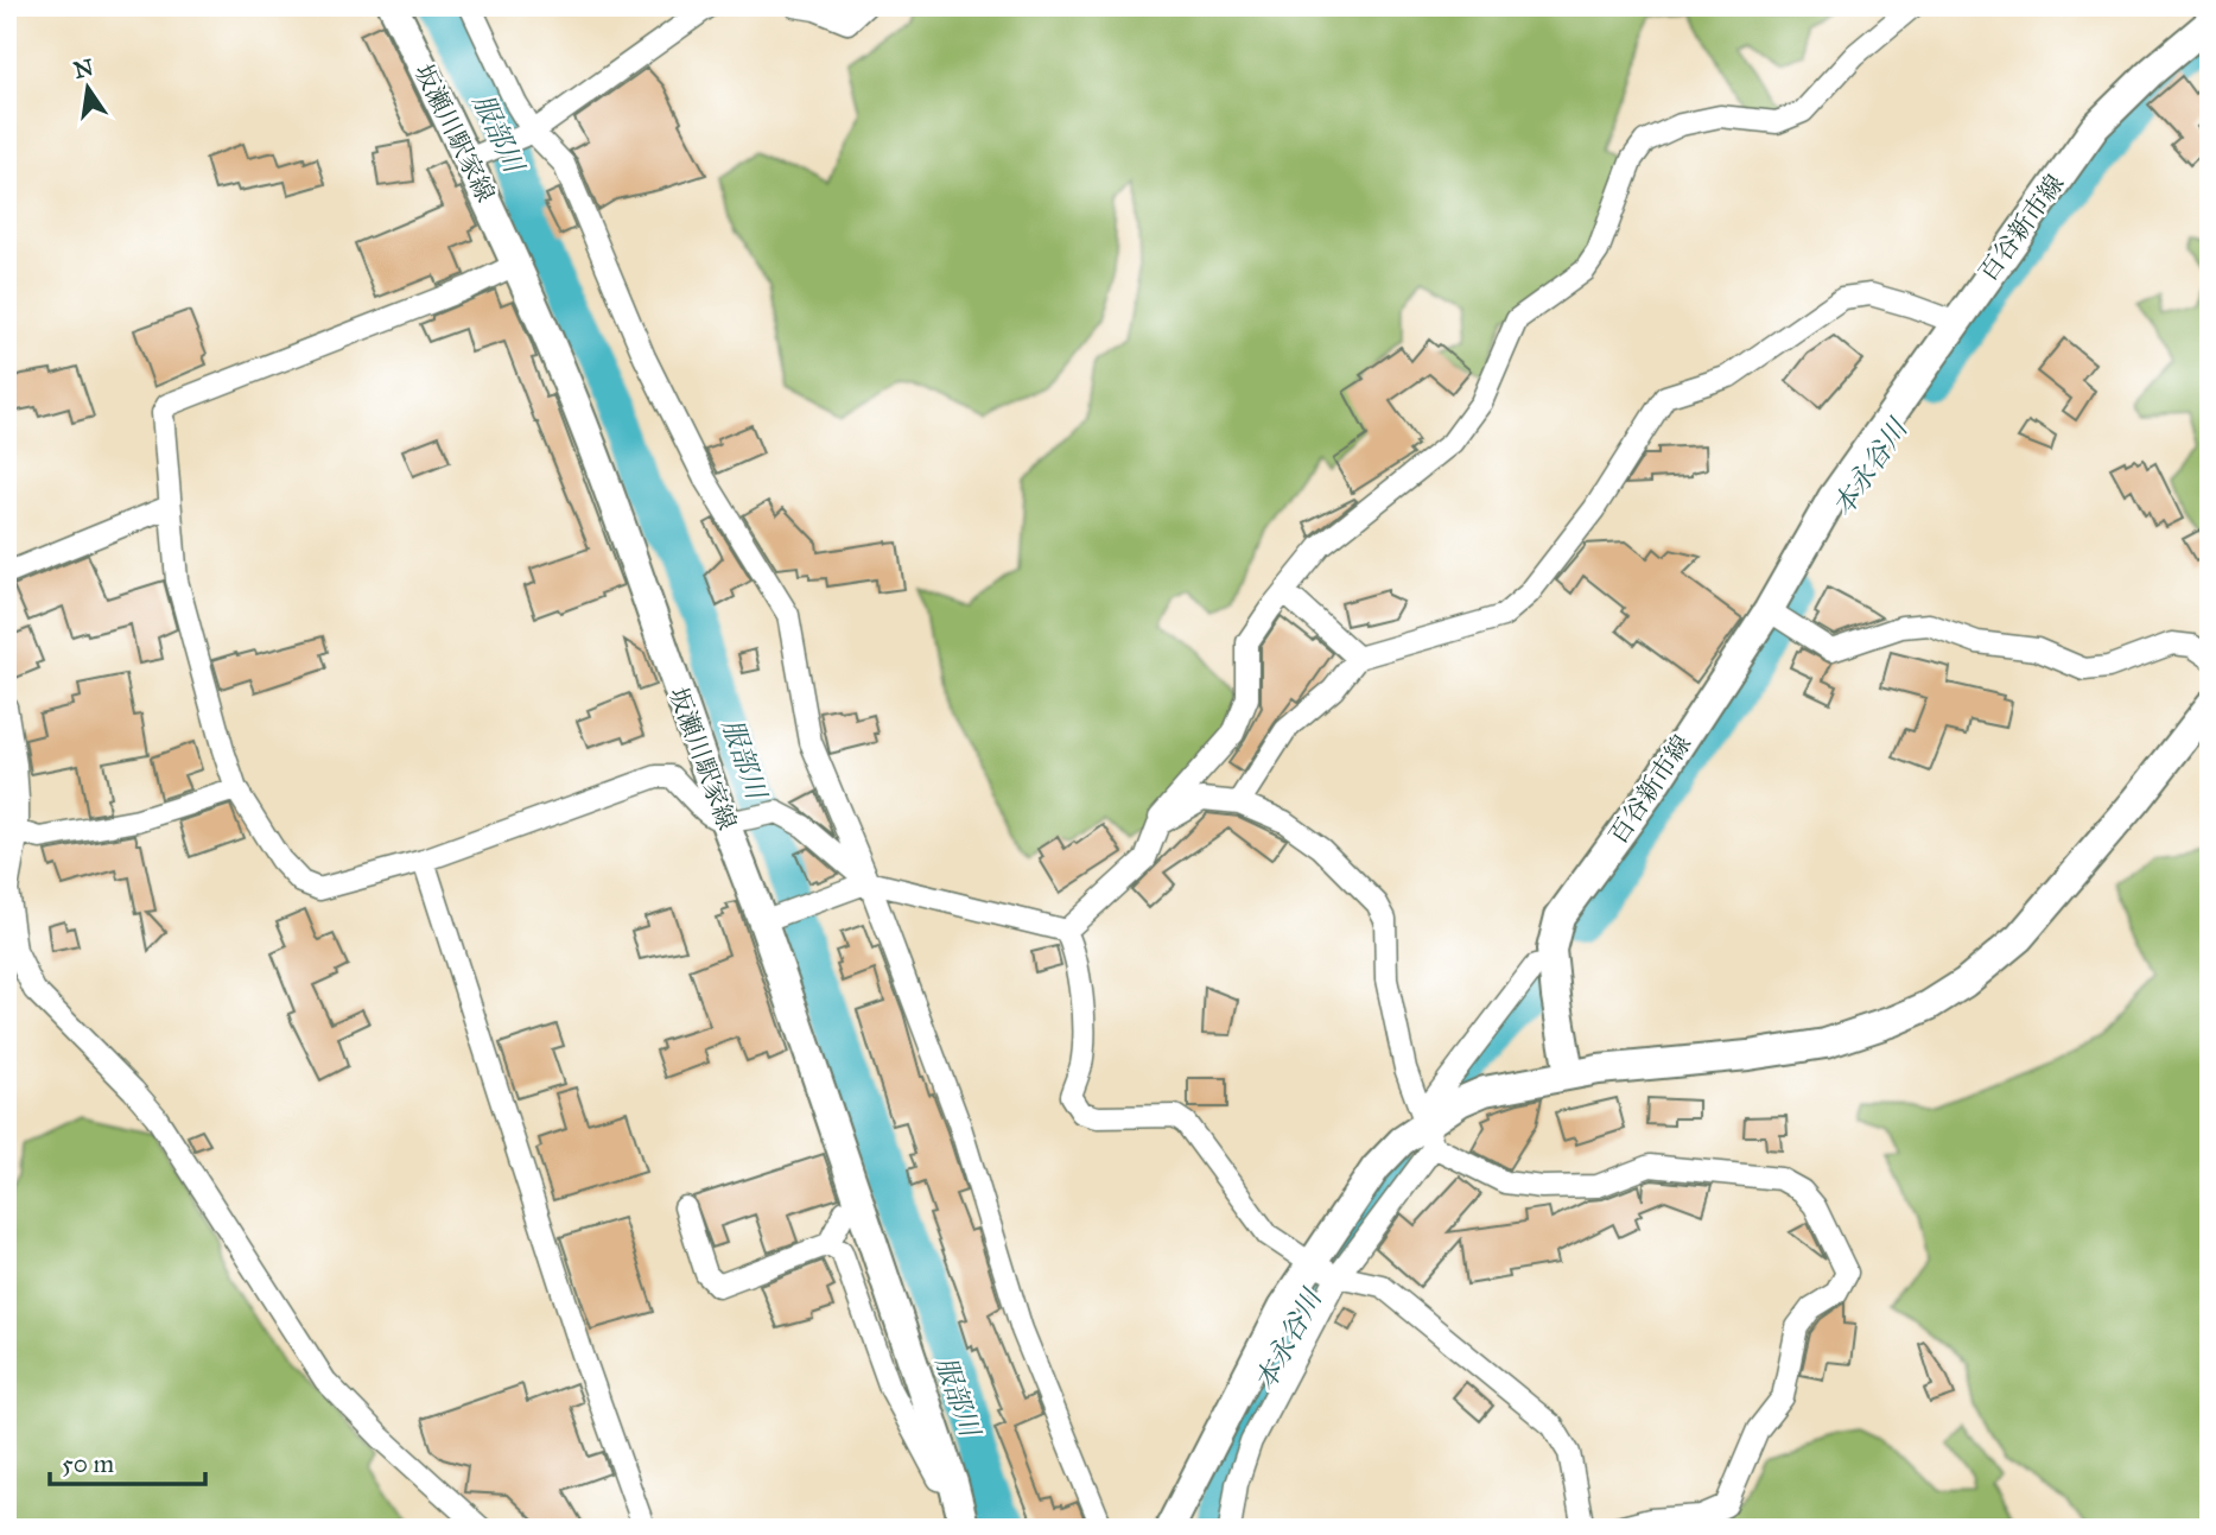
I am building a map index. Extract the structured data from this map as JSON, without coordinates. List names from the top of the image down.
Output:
{
  "streets": {
    "main road": ["坂瀬川駅家線", "百谷新市線"]
  },
  "water": ["服部川", "本永谷川"],
  "scale_bar": "50 m",
  "north": "top"
}
